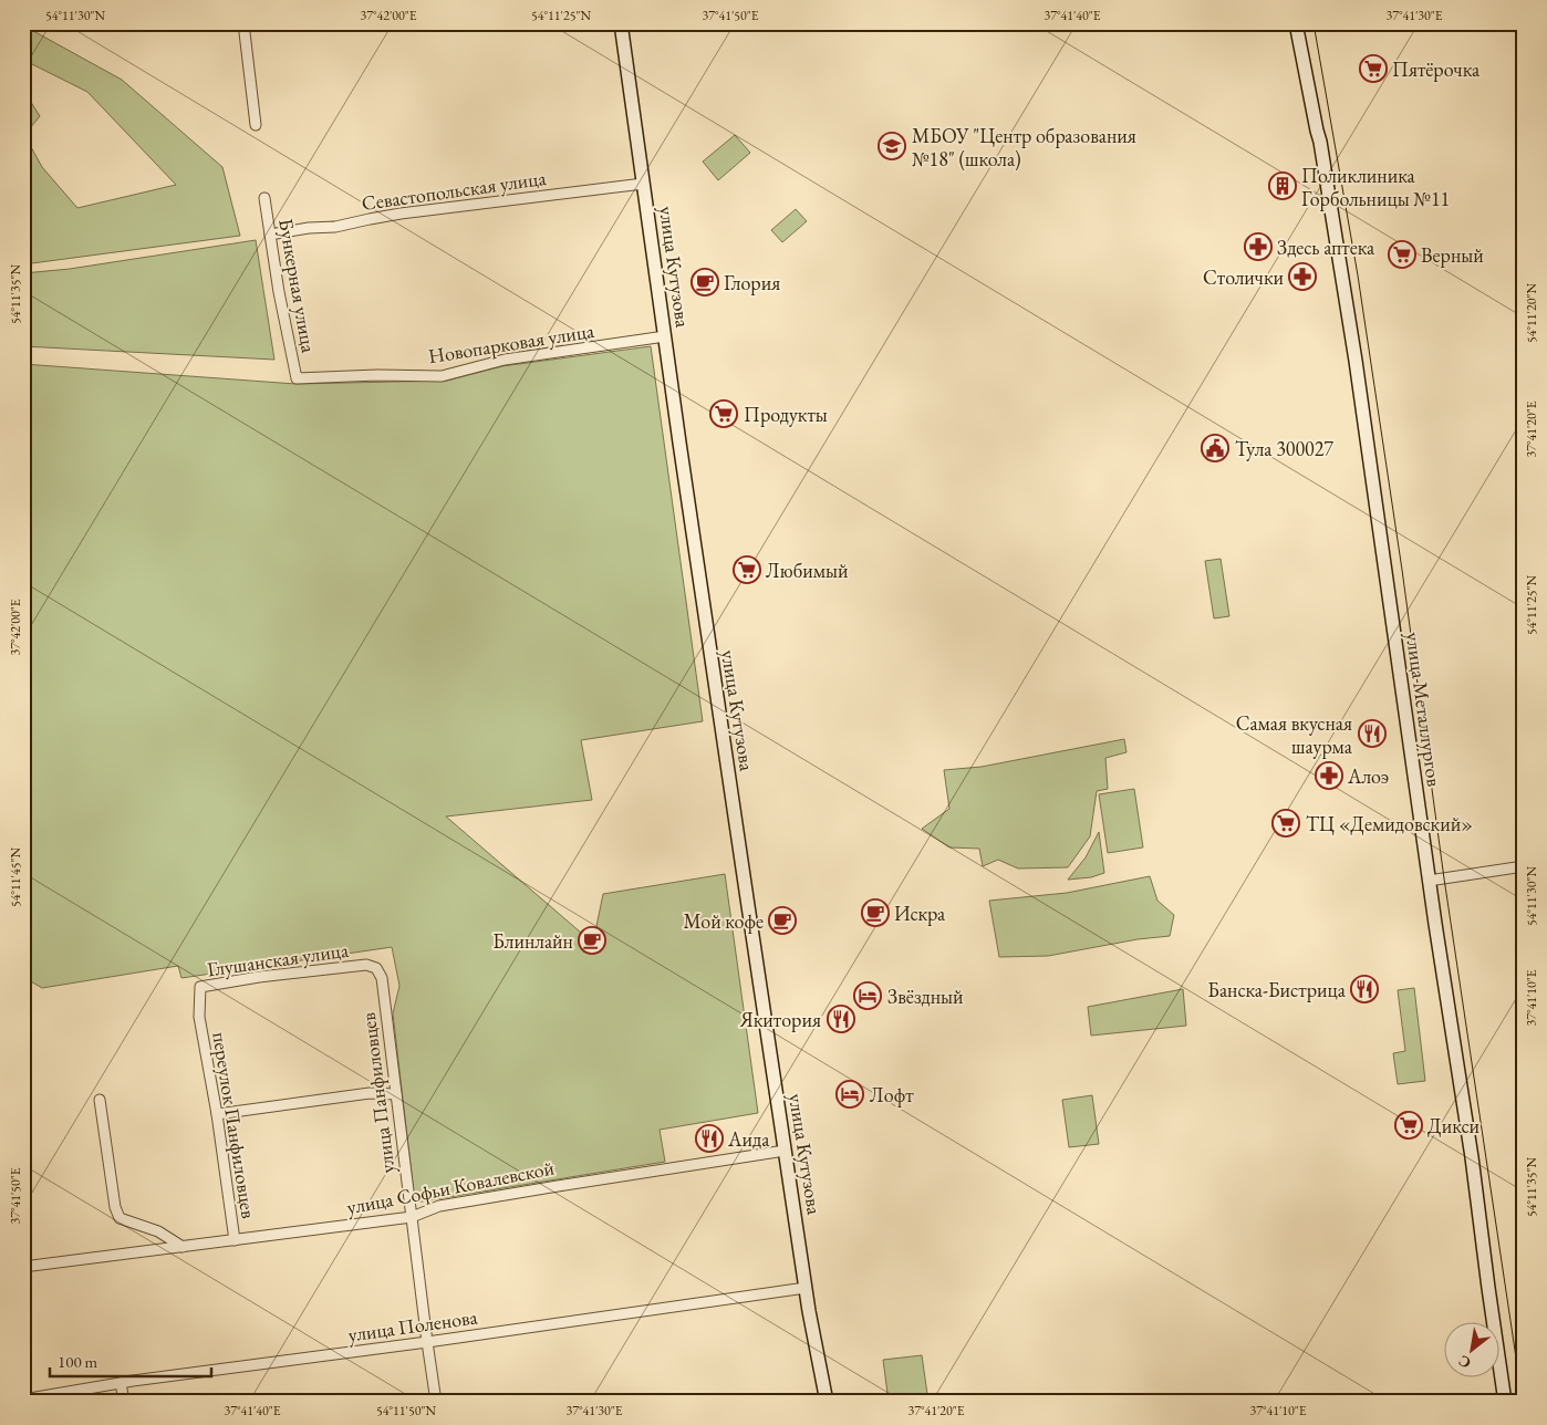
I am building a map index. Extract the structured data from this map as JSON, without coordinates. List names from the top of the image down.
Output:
{
  "streets": {
    "main road": ["улица Кутузова", "улица Металлургов"],
    "street": [
      "Севастопольская улица",
      "Бункерная улица",
      "Новопарковая улица",
      "Глушанская улица",
      "улица Панфиловцев",
      "переулок Панфиловцев",
      "улица Софьи Ковалевской",
      "улица Поленова"
    ]
  },
  "crossings": [
    ["Севастопольская улица", "улица Кутузова"],
    ["Севастопольская улица", "Бункерная улица"],
    ["улица Кутузова", "Новопарковая улица"],
    ["улица Кутузова", "улица Софьи Ковалевской"],
    ["улица Кутузова", "улица Поленова"],
    ["Бункерная улица", "Новопарковая улица"],
    ["Глушанская улица", "улица Панфиловцев"],
    ["Глушанская улица", "переулок Панфиловцев"],
    ["улица Панфиловцев", "улица Софьи Ковалевской"],
    ["улица Панфиловцев", "улица Поленова"],
    ["переулок Панфиловцев", "улица Софьи Ковалевской"]
  ],
  "places": {
    "supermarket": [
      "Пятёрочка",
      "Верный",
      "Продукты",
      "Любимый",
      "ТЦ «Демидовский»",
      "Дикси"
    ],
    "school or university": ["МБОУ \"Центр образования №18\" (школа)"],
    "building": ["Поликлиника Горбольницы №11"],
    "pharmacy": ["Здесь аптека", "Столички", "Алоэ"],
    "cafe": [
      "Глория",
      "Искра",
      "Мой кофе",
      "Блинлайн"
    ],
    "public building": ["Тула 300027"],
    "restaurant": [
      "Самая вкусная шаурма",
      "Банска-Бистрица",
      "Якитория",
      "Аида"
    ],
    "hotel": ["Звёздный", "Лофт"]
  },
  "scale_bar": "100 m",
  "north": "bottom left",
  "coordinates": [
    "54°11'30\"N",
    "37°42'00\"E",
    "54°11'25\"N",
    "37°41'50\"E",
    "37°41'40\"E",
    "37°41'30\"E",
    "54°11'35\"N",
    "54°11'20\"N",
    "37°41'20\"E",
    "54°11'45\"N",
    "37°41'10\"E",
    "54°11'50\"N"
  ]
}
